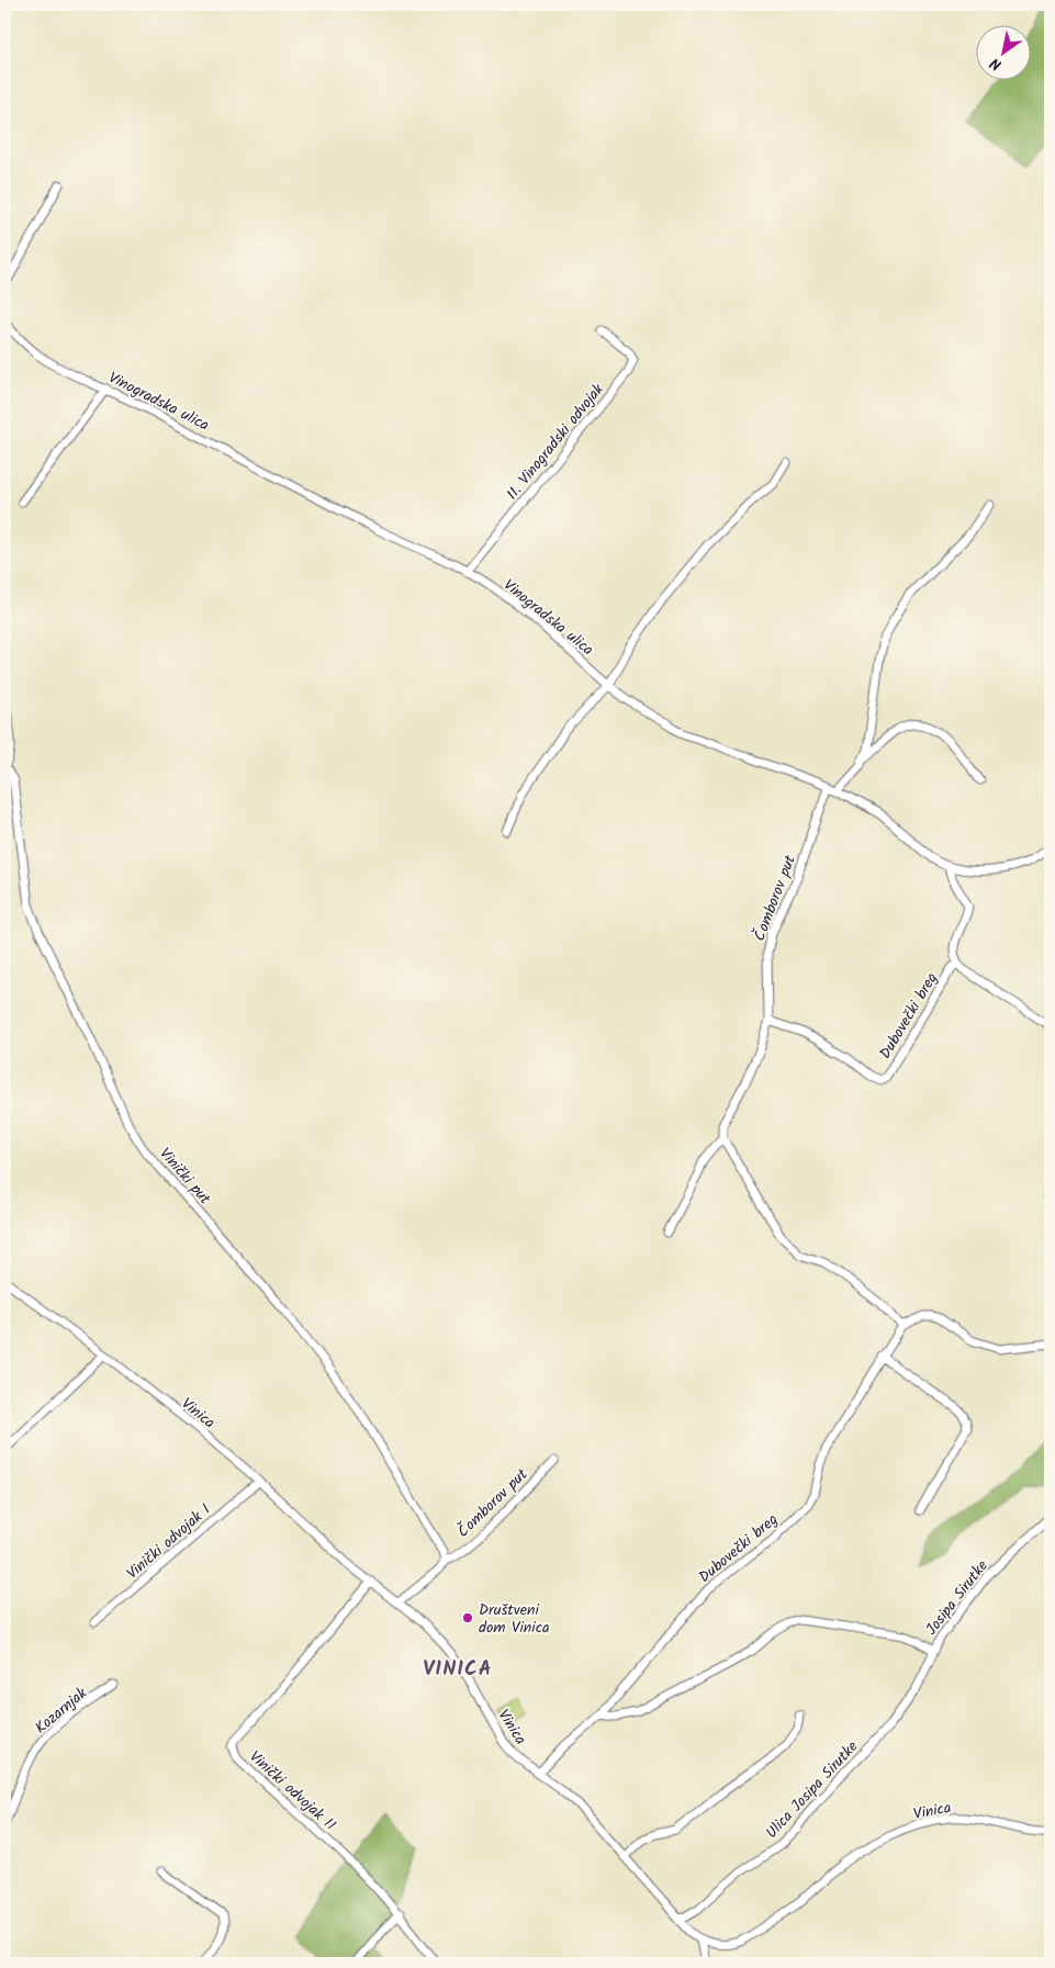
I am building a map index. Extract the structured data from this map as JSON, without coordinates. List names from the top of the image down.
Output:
{
  "streets": {
    "street": [
      "Vinogradska ulica",
      "II. Vinogradski odvojak",
      "Čomborov put",
      "Dubovečki breg",
      "Vinički put",
      "Vinica",
      "Vinički odvojak I",
      "Josipa Sirutke",
      "Kozarnjak",
      "Ulica Josipa Sirutke",
      "Vinički odvojak II"
    ]
  },
  "crossings": [
    ["Vinogradska ulica", "II. Vinogradski odvojak"],
    ["Vinogradska ulica", "Čomborov put"],
    ["Vinogradska ulica", "Dubovečki breg"],
    ["Čomborov put", "Dubovečki breg"],
    ["Čomborov put", "Vinički put"],
    ["Dubovečki breg", "Vinica"],
    ["Vinica", "Vinički odvojak I"],
    ["Vinica", "Ulica Josipa Sirutke"],
    ["Vinica", "Vinički odvojak II"],
    ["Josipa Sirutke", "Ulica Josipa Sirutke"]
  ],
  "districts": ["VINICA"],
  "places": ["Društveni dom Vinica"],
  "north": "bottom left"
}
